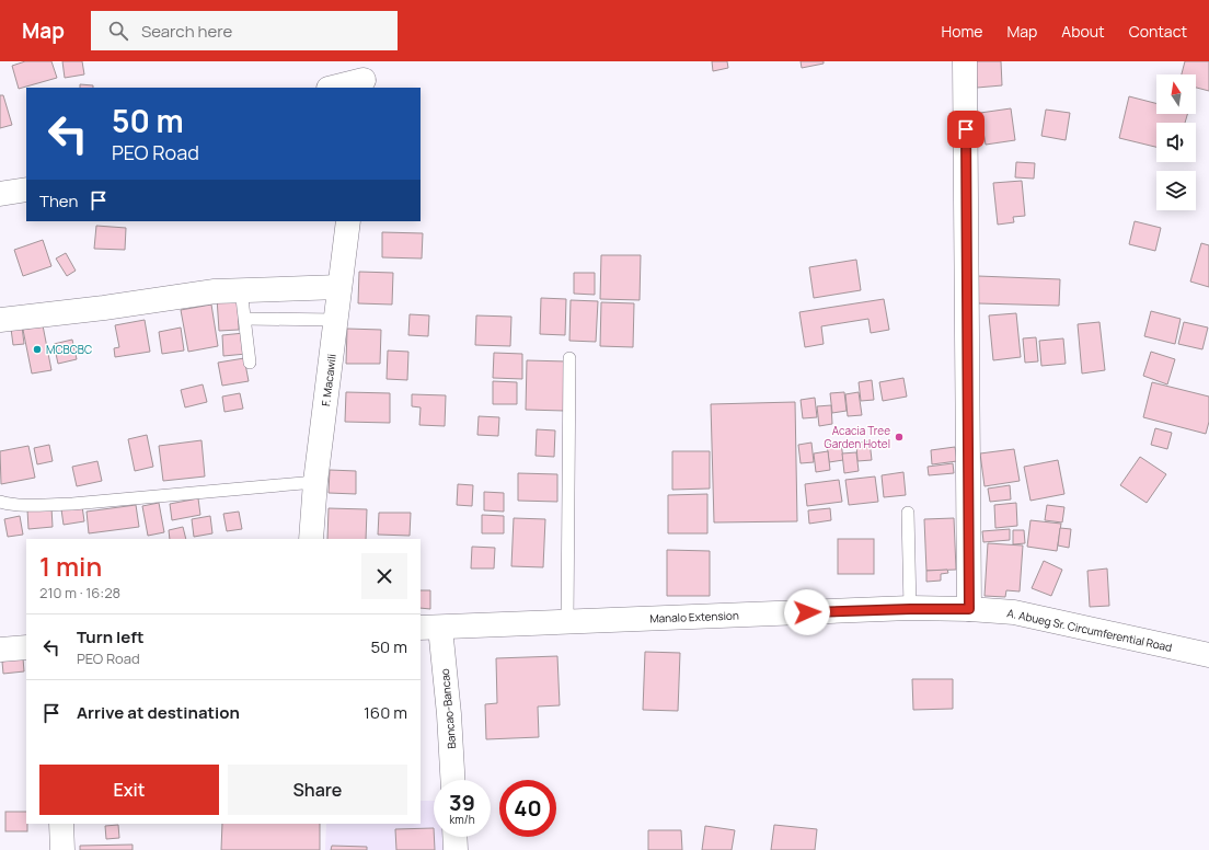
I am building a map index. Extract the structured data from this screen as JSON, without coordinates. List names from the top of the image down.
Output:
{
  "streets": {
    "street": [
      "F. Macawili",
      "Manalo Extension",
      "A. Abueg Sr. Circumferential Road",
      "Bancao-Bancao"
    ]
  },
  "crossings": [
    ["Manalo Extension", "A. Abueg Sr. Circumferential Road"],
    ["Manalo Extension", "Bancao-Bancao"]
  ],
  "places": ["MCBCBC", "Acacia Tree Garden Hotel"],
  "north": "top",
  "page": {
    "header": "Map",
    "search": "Search here",
    "nav": [
      "Home",
      "Map",
      "About",
      "Contact"
    ],
    "turn": ["50 m", "PEO Road"],
    "then": "Then",
    "heading": ["1 min", "210 m · 16:28"],
    "list": [
      {
        "name": "Turn left",
        "note": "PEO Road",
        "value": "50 m"
      },
      {
        "name": "Arrive at destination",
        "value": "160 m"
      }
    ],
    "buttons": ["Exit", "Share"],
    "speed": "39 km/h",
    "limit": "40"
  }
}
